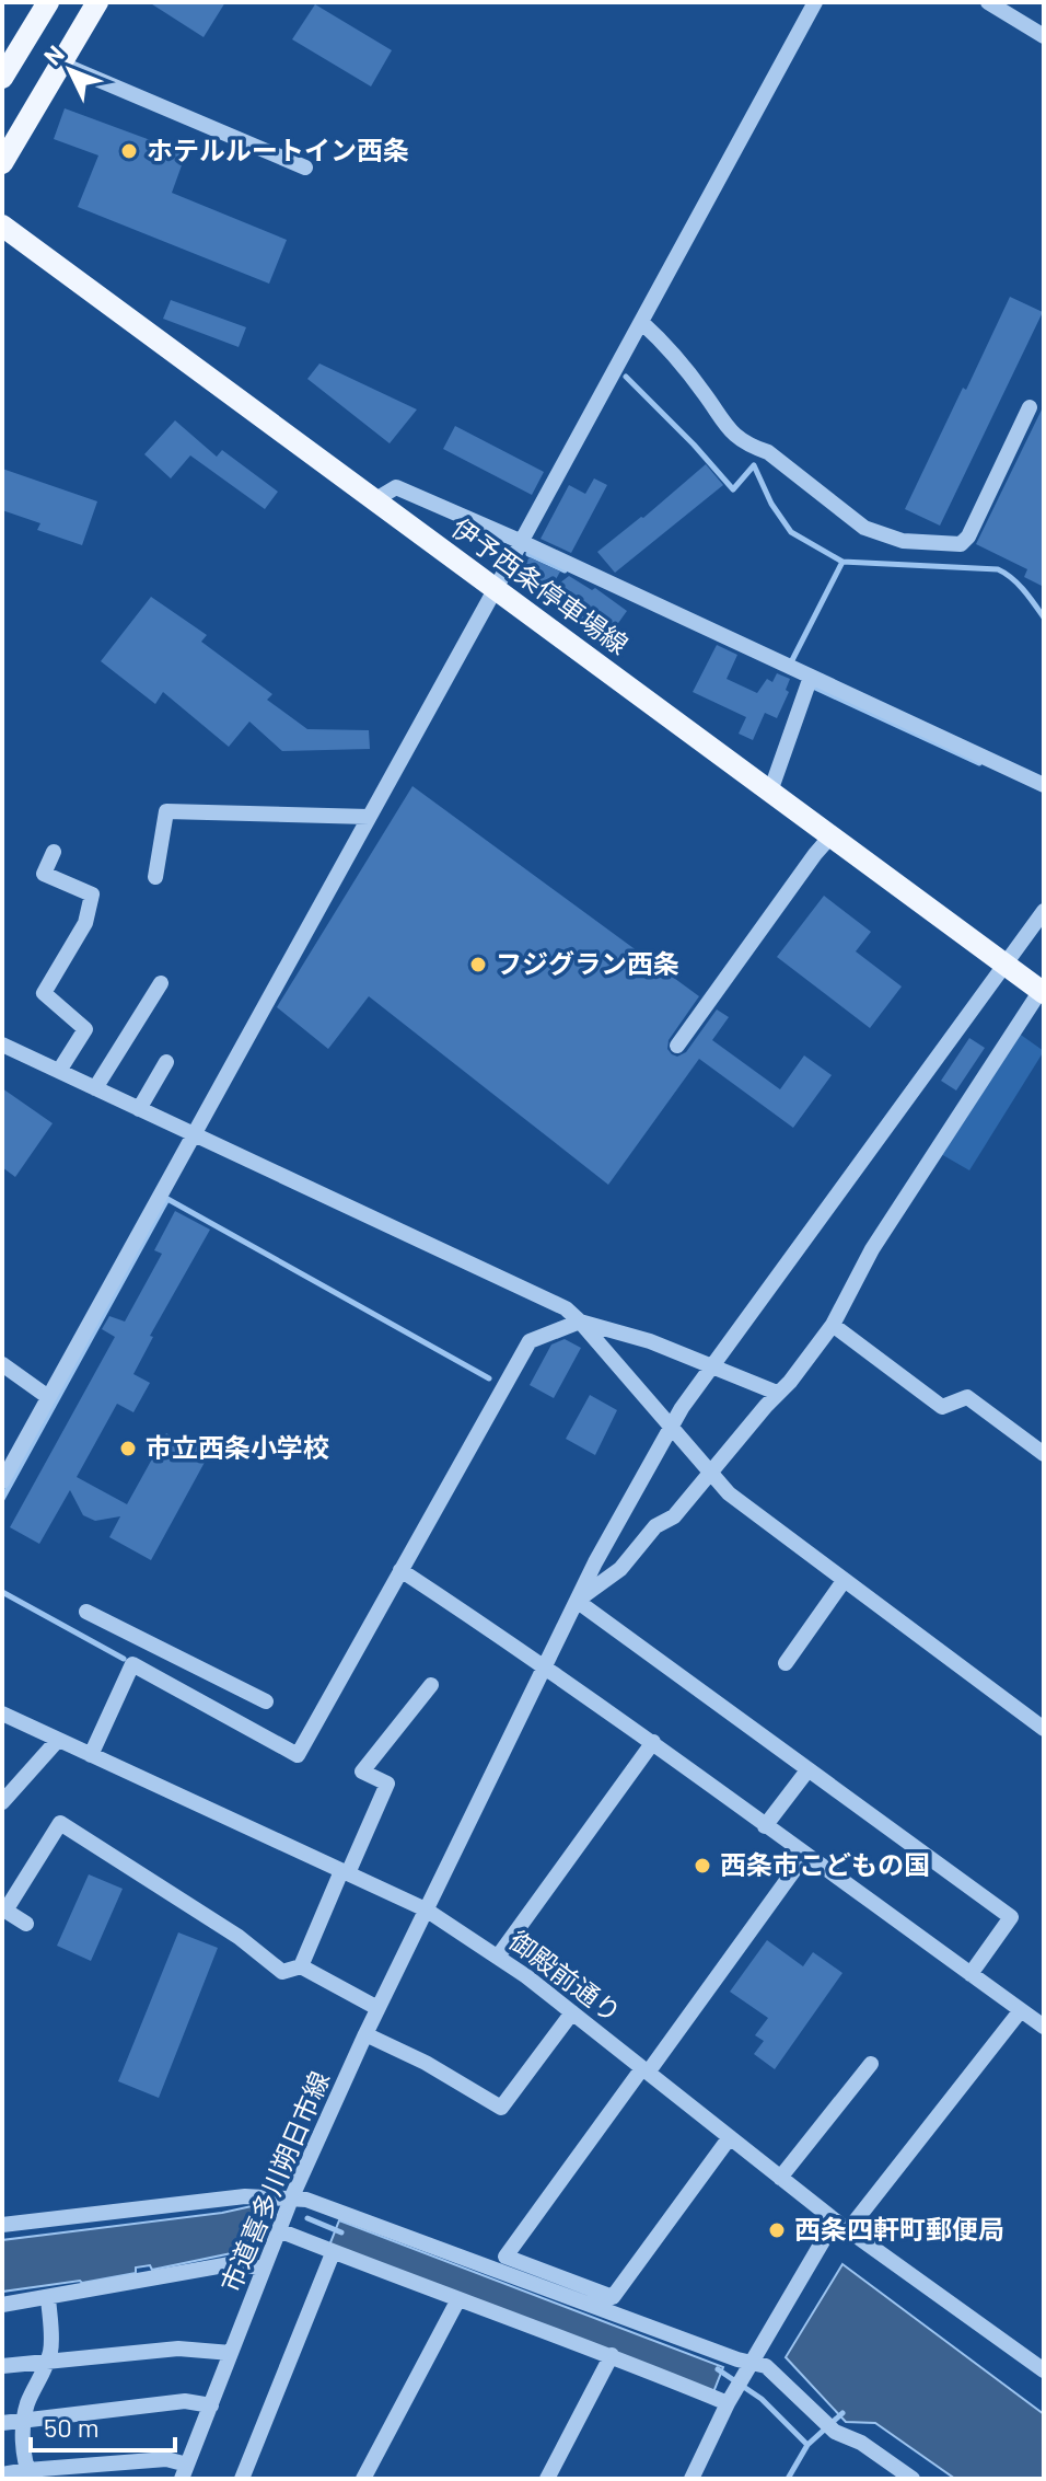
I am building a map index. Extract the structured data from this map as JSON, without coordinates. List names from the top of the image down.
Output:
{
  "streets": {
    "main road": ["伊予西条停車場線"],
    "street": ["御殿前通り", "市道喜多川朔日市線"]
  },
  "crossings": [
    ["伊予西条停車場線", "市道喜多川朔日市線"],
    ["御殿前通り", "市道喜多川朔日市線"]
  ],
  "places": [
    "ホテルルートイン西条",
    "フジグラン西条",
    "市立西条小学校",
    "西条市こどもの国",
    "西条四軒町郵便局"
  ],
  "scale_bar": "50 m",
  "north": "top left"
}
